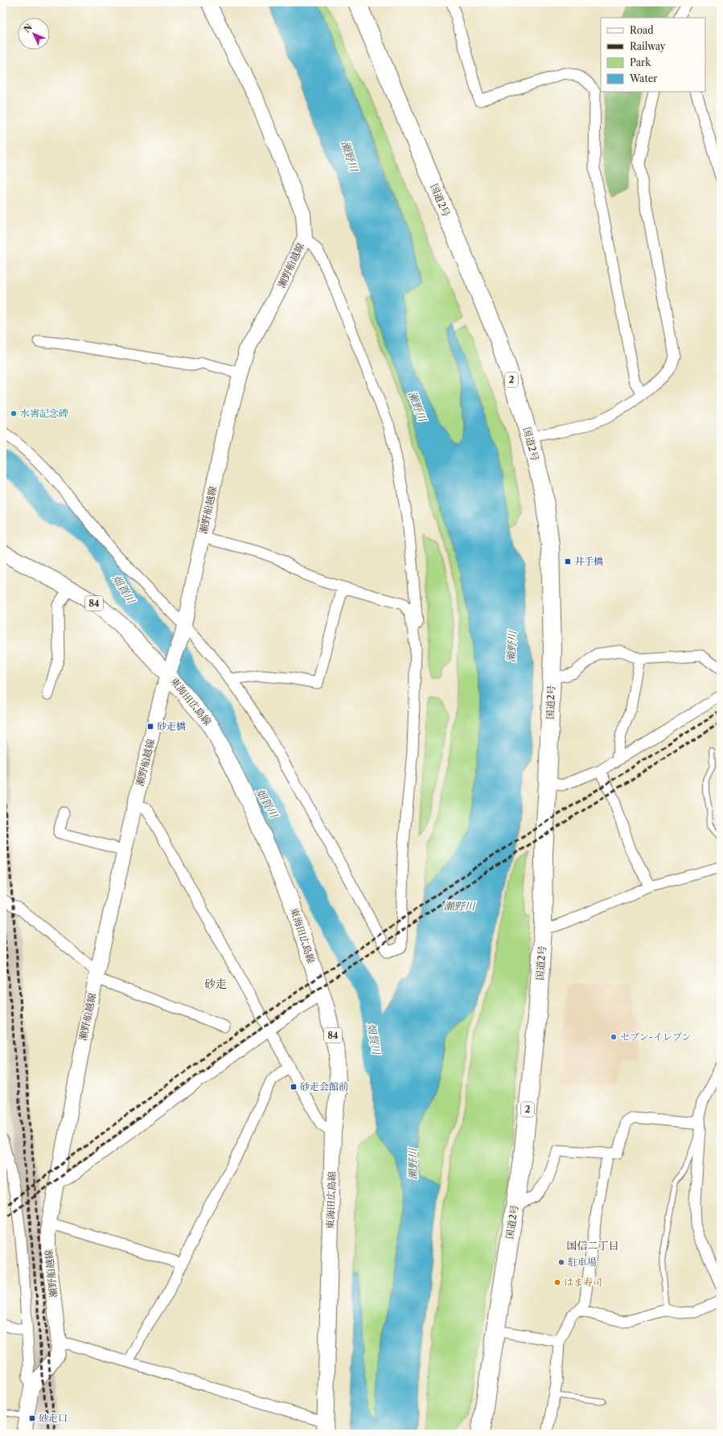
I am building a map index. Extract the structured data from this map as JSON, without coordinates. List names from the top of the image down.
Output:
{
  "streets": {
    "highway": ["国道2号", "2"],
    "main road": ["瀬野船越線", "84", "東海田広島線"]
  },
  "crossings": [
    ["瀬野船越線", "東海田広島線"]
  ],
  "districts": ["砂走", "国信二丁目"],
  "water": ["瀬野川", "畑賀川"],
  "places": {
    "other": [
      "水害記念碑",
      "セブン-イレブン",
      "駐車場",
      "はま寿司"
    ],
    "transit": [
      "井手橋",
      "砂走橋",
      "砂走会館前",
      "砂走口"
    ]
  },
  "legend": [
    "Road",
    "Railway",
    "Park",
    "Water"
  ],
  "north": "top left"
}
